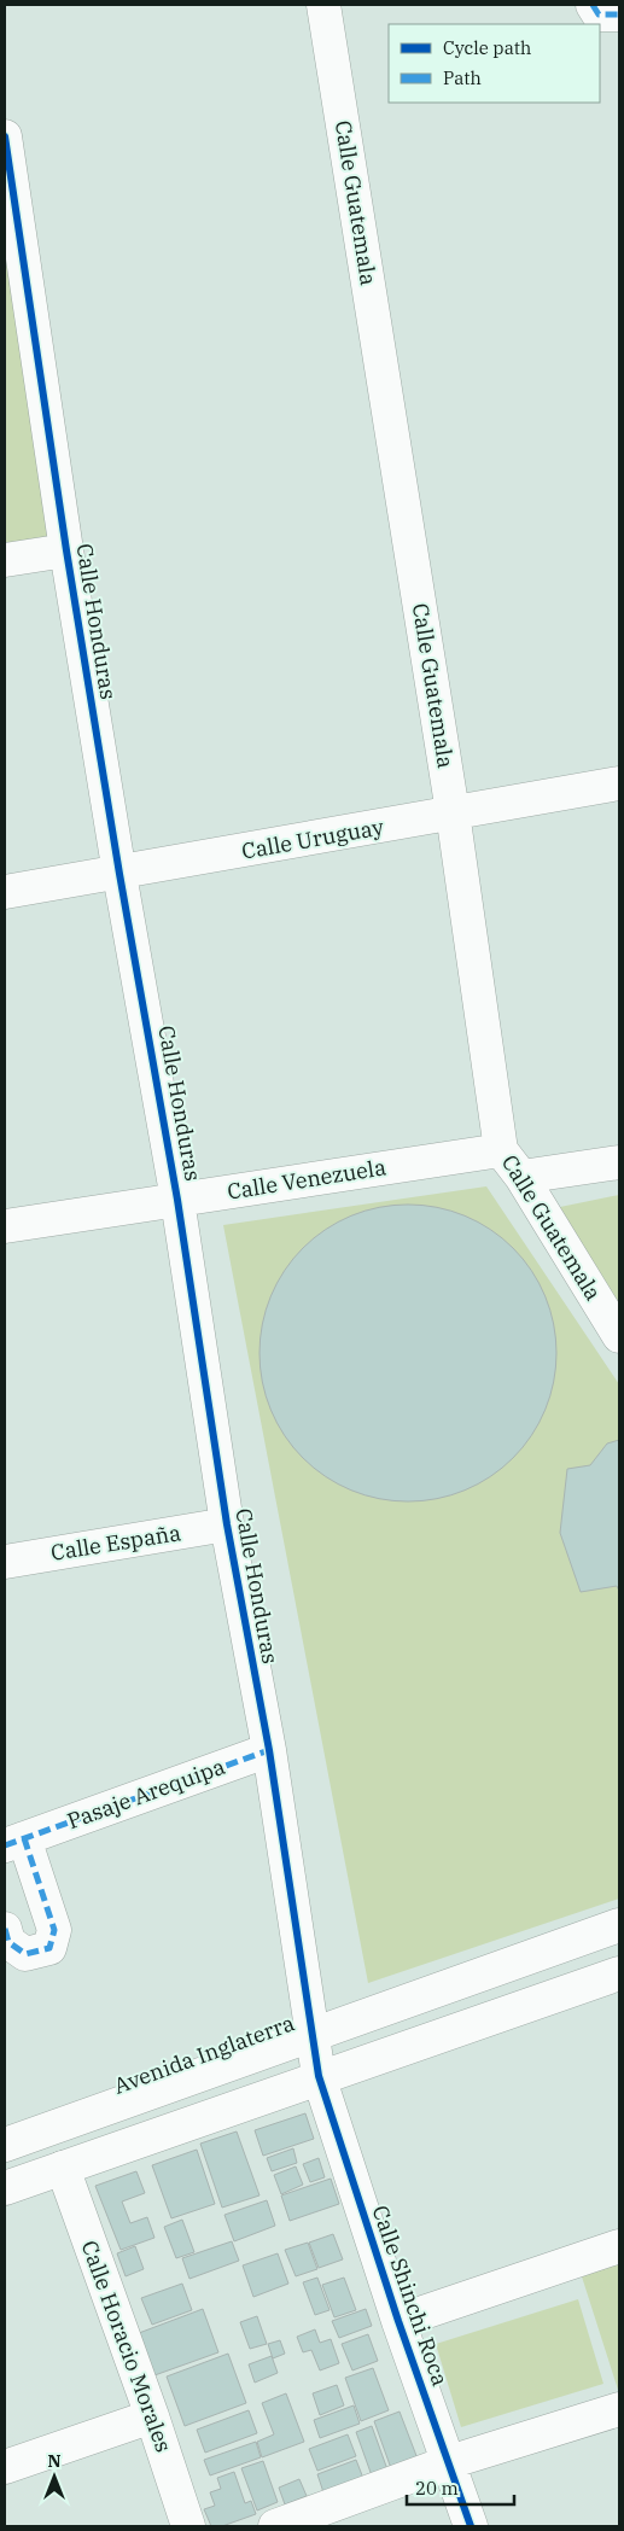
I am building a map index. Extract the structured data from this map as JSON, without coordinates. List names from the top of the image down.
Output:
{
  "streets": {
    "street": [
      "Calle Guatemala",
      "Calle Honduras",
      "Calle Uruguay",
      "Calle Venezuela",
      "Calle España",
      "Pasaje Arequipa",
      "Avenida Inglaterra",
      "Calle Shinchi Roca",
      "Calle Horacio Morales"
    ]
  },
  "crossings": [
    ["Calle Guatemala", "Calle Uruguay"],
    ["Calle Guatemala", "Calle Venezuela"],
    ["Calle Honduras", "Calle Uruguay"],
    ["Calle Honduras", "Calle Venezuela"],
    ["Calle Honduras", "Calle España"],
    ["Calle Honduras", "Pasaje Arequipa"],
    ["Calle Honduras", "Avenida Inglaterra"],
    ["Calle Honduras", "Calle Shinchi Roca"]
  ],
  "legend": ["Cycle path", "Path"],
  "scale_bar": "20 m",
  "north": "top"
}
